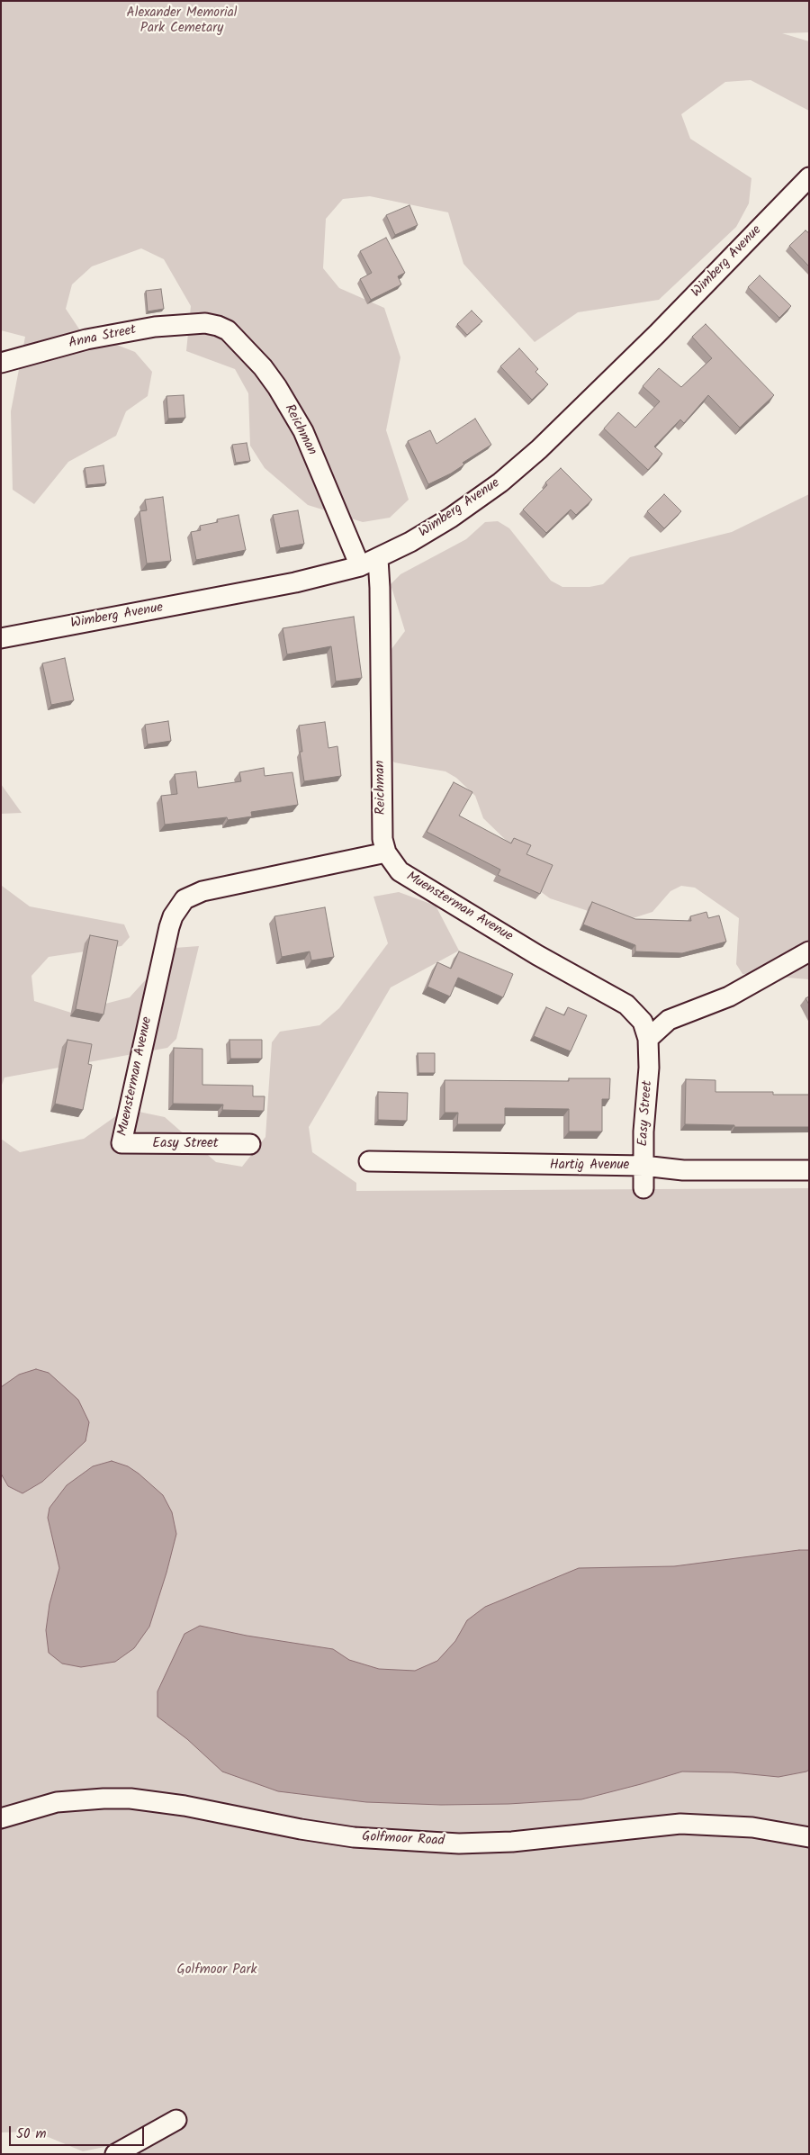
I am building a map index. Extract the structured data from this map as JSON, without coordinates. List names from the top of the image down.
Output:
{
  "streets": {
    "street": [
      "Wimberg Avenue",
      "Anna Street",
      "Reichman",
      "Muensterman Avenue",
      "Easy Street",
      "Hartig Avenue",
      "Golfmoor Road"
    ]
  },
  "crossings": [
    ["Wimberg Avenue", "Reichman"],
    ["Anna Street", "Reichman"],
    ["Reichman", "Muensterman Avenue"],
    ["Muensterman Avenue", "Easy Street"],
    ["Easy Street", "Hartig Avenue"]
  ],
  "parks": ["Alexander Memorial Park Cemetary", "Golfmoor Park"],
  "scale_bar": "50 m"
}
